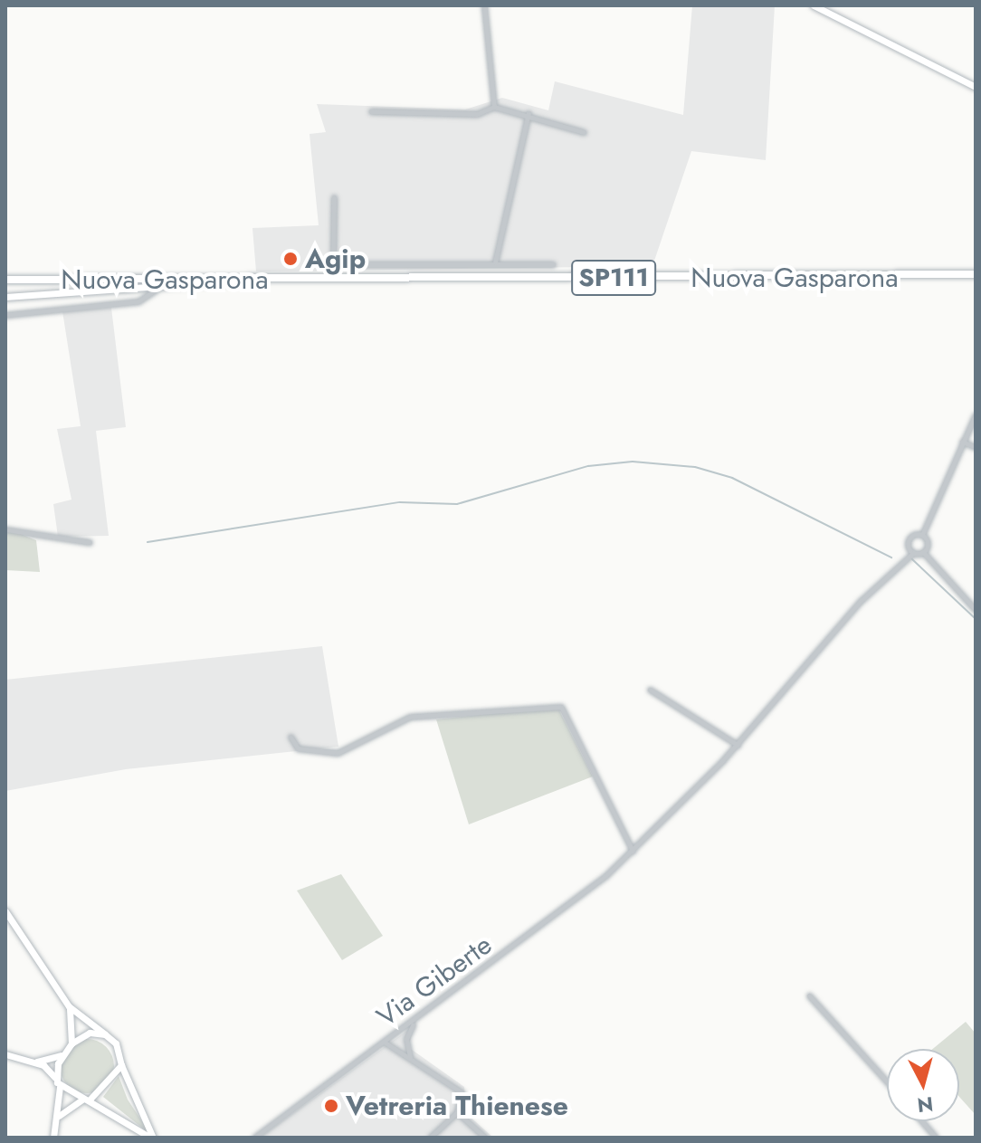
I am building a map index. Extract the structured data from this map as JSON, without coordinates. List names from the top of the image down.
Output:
{
  "streets": {
    "main road": ["SP111", "Nuova Gasparona"],
    "street": ["Via Giberte"]
  },
  "places": ["Agip", "Vetreria Thienese"],
  "north": "bottom"
}
